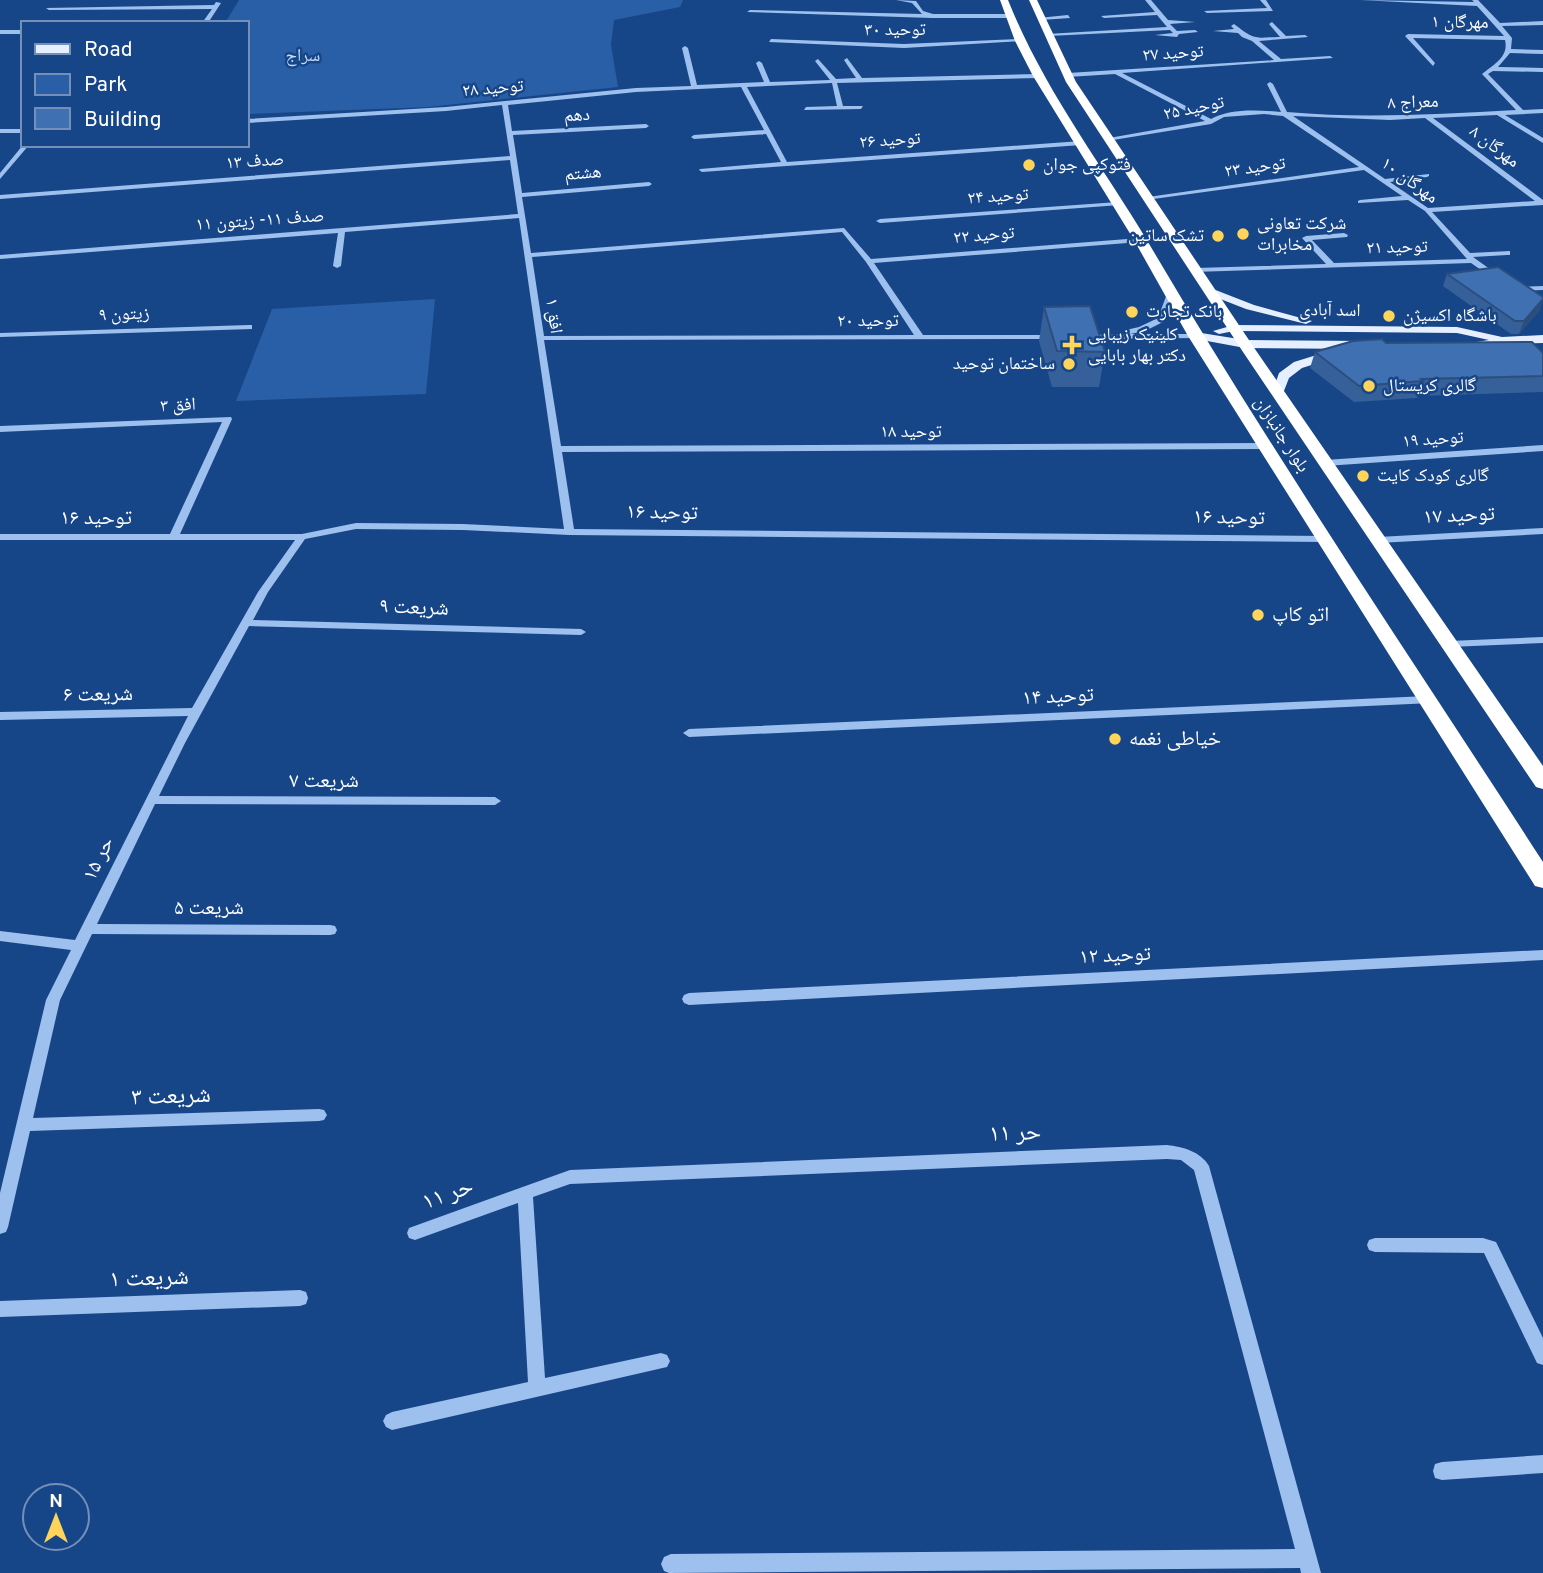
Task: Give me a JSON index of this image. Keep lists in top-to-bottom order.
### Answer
{
  "streets": {
    "highway": ["بلوار جانبازان"],
    "main road": ["اسد آبادی"],
    "street": [
      "مهرگان ۱",
      "توحید ۳۰",
      "توحید ۲۷",
      "توحید ۲۸",
      "معراج ۸",
      "توحید ۲۵",
      "دهم",
      "توحید ۲۶",
      "مهرگان ۸",
      "صدف ۱۳",
      "توحید ۲۳",
      "هشتم",
      "مهرگان ۱۰",
      "توحید ۲۴",
      "صدف ۱۱- زیتون ۱۱",
      "توحید ۲۲",
      "توحید ۲۱",
      "زیتون ۹",
      "افق ۱",
      "توحید ۲۰",
      "افق ۳",
      "توحید ۱۸",
      "توحید ۱۹",
      "توحید ۱۶",
      "توحید ۱۷",
      "شریعت ۹",
      "شریعت ۶",
      "توحید ۱۴",
      "شریعت ۷",
      "حر ۱۵",
      "شریعت ۵",
      "توحید ۱۲",
      "شریعت ۳",
      "حر ۱۱",
      "شریعت ۱"
    ]
  },
  "crossings": [
    ["توحید ۳۰", "بلوار جانبازان"],
    ["توحید ۲۷", "بلوار جانبازان"],
    ["توحید ۲۸", "افق ۱"],
    ["توحید ۲۸", "بلوار جانبازان"],
    ["معراج ۸", "توحید ۲۵"],
    ["معراج ۸", "مهرگان ۸"],
    ["معراج ۸", "مهرگان ۱۰"],
    ["توحید ۲۵", "مهرگان ۱۰"],
    ["توحید ۲۵", "بلوار جانبازان"],
    ["دهم", "افق ۱"],
    ["توحید ۲۶", "بلوار جانبازان"],
    ["صدف ۱۳", "افق ۱"],
    ["توحید ۲۳", "مهرگان ۱۰"],
    ["توحید ۲۳", "بلوار جانبازان"],
    ["هشتم", "افق ۱"],
    ["مهرگان ۱۰", "توحید ۲۱"],
    ["توحید ۲۴", "بلوار جانبازان"],
    ["صدف ۱۱- زیتون ۱۱", "افق ۱"],
    ["توحید ۲۲", "بلوار جانبازان"],
    ["توحید ۲۱", "بلوار جانبازان"],
    ["اسد آبادی", "بلوار جانبازان"],
    ["افق ۱", "توحید ۲۰"],
    ["افق ۱", "توحید ۱۸"],
    ["افق ۱", "توحید ۱۶"],
    ["افق ۳", "توحید ۱۶"],
    ["توحید ۱۸", "بلوار جانبازان"],
    ["بلوار جانبازان", "توحید ۱۹"],
    ["بلوار جانبازان", "توحید ۱۶"],
    ["بلوار جانبازان", "توحید ۱۷"],
    ["بلوار جانبازان", "توحید ۱۴"],
    ["توحید ۱۶", "حر ۱۵"],
    ["شریعت ۹", "حر ۱۵"],
    ["شریعت ۶", "حر ۱۵"],
    ["شریعت ۷", "حر ۱۵"],
    ["حر ۱۵", "شریعت ۵"],
    ["حر ۱۵", "شریعت ۳"]
  ],
  "parks": ["سراج"],
  "places": {
    "other": [
      "فتوکپی جوان",
      "شرکت تعاونی مخابرات",
      "تشک ساتین",
      "بانک تجارت",
      "باشگاه اکسیژن",
      "ساختمان توحید",
      "گالری کریستال",
      "گالری کودک کایت",
      "اتو کاپ",
      "خیاطی نغمه"
    ],
    "health": ["کلینیک زیبایی دکتر بهار بابایی"]
  },
  "legend": ["Road", "Park", "Building"],
  "north": "top"
}
